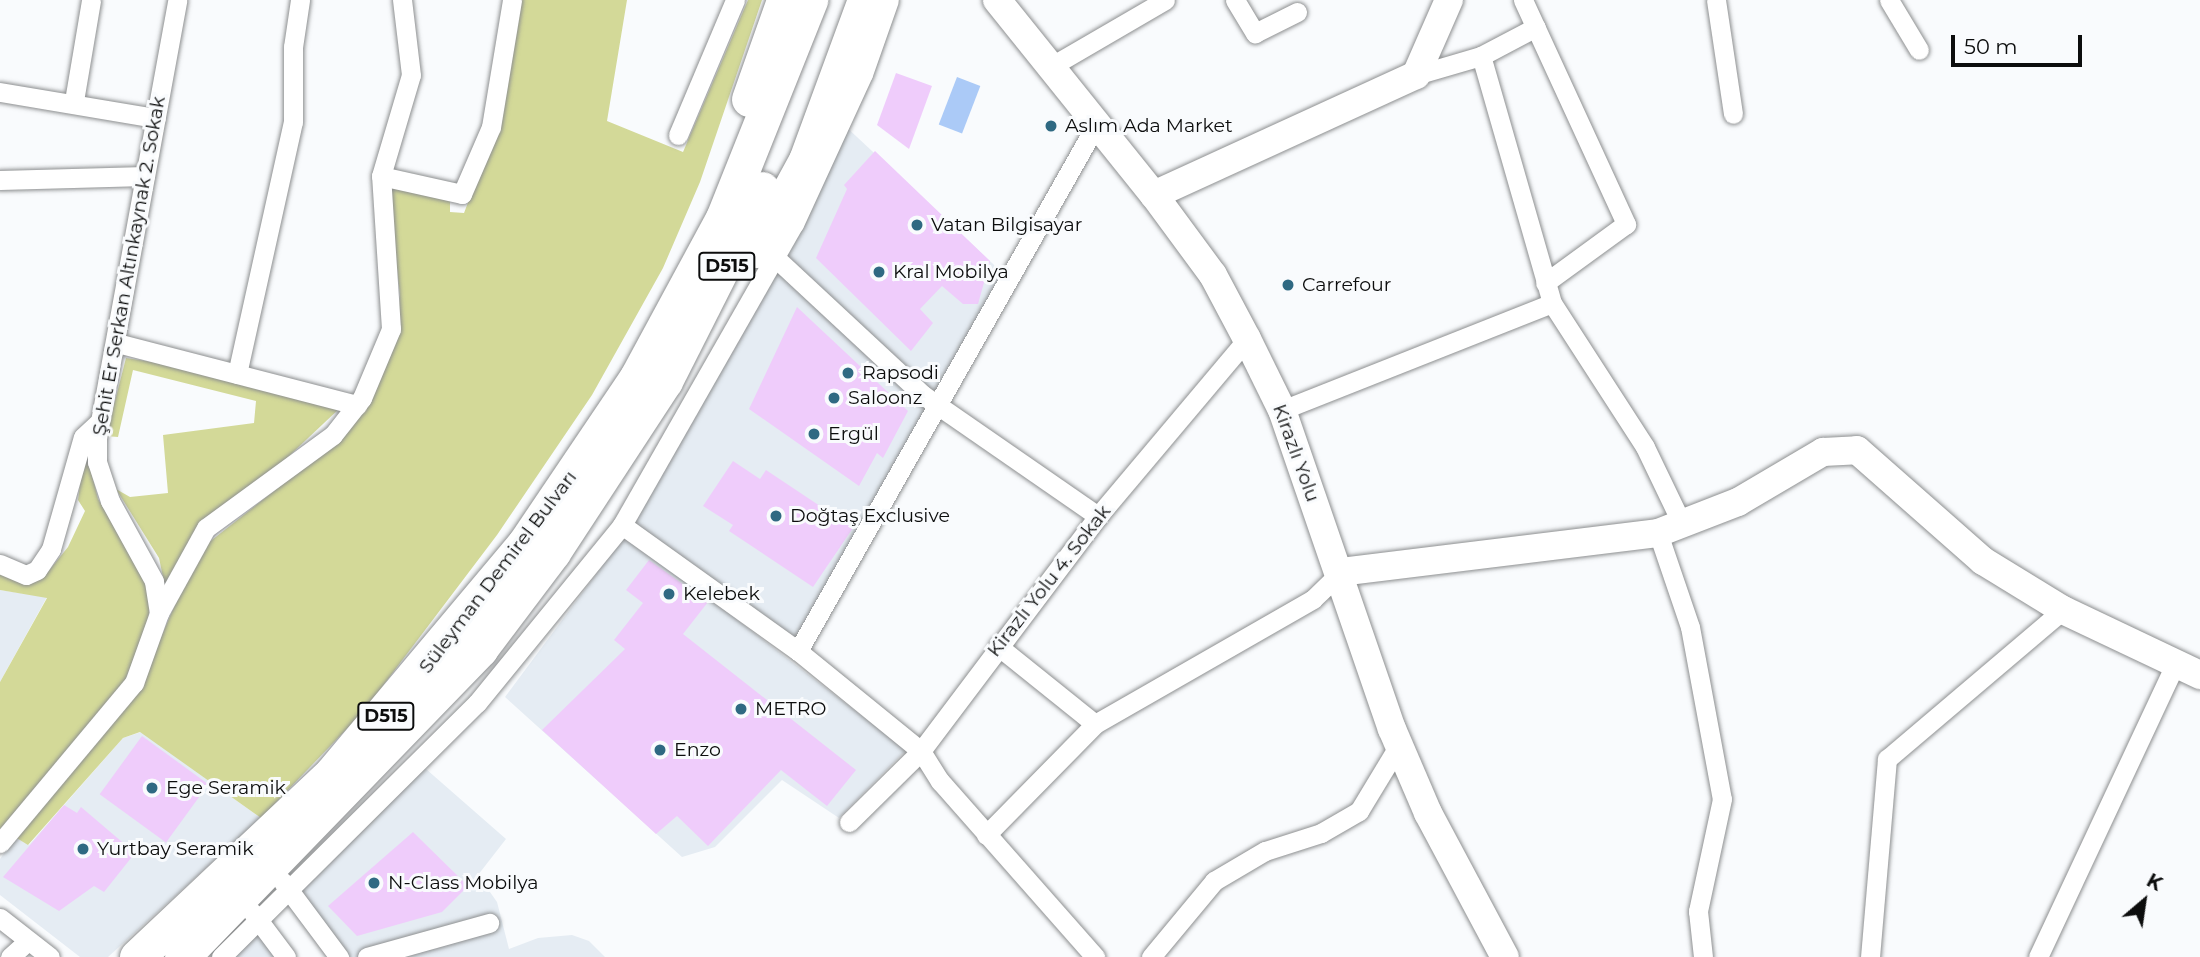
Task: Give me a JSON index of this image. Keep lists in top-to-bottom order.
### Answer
{
  "streets": {
    "highway": ["D515", "Süleyman Demirel Bulvarı"],
    "street": ["Şehit Er Serkan Altınkaynak 2. Sokak", "Kirazlı Yolu", "Kirazlı Yolu 4. Sokak"]
  },
  "crossings": [
    ["Kirazlı Yolu", "Kirazlı Yolu 4. Sokak"]
  ],
  "places": [
    "Aslım Ada Market",
    "Vatan Bilgisayar",
    "Kral Mobilya",
    "Carrefour",
    "Rapsodi",
    "Saloonz",
    "Ergül",
    "Doğtaş Exclusive",
    "Kelebek",
    "METRO",
    "Enzo",
    "Ege Seramik",
    "Yurtbay Seramik",
    "N-Class Mobilya"
  ],
  "scale_bar": "50 m",
  "north": "top right"
}
